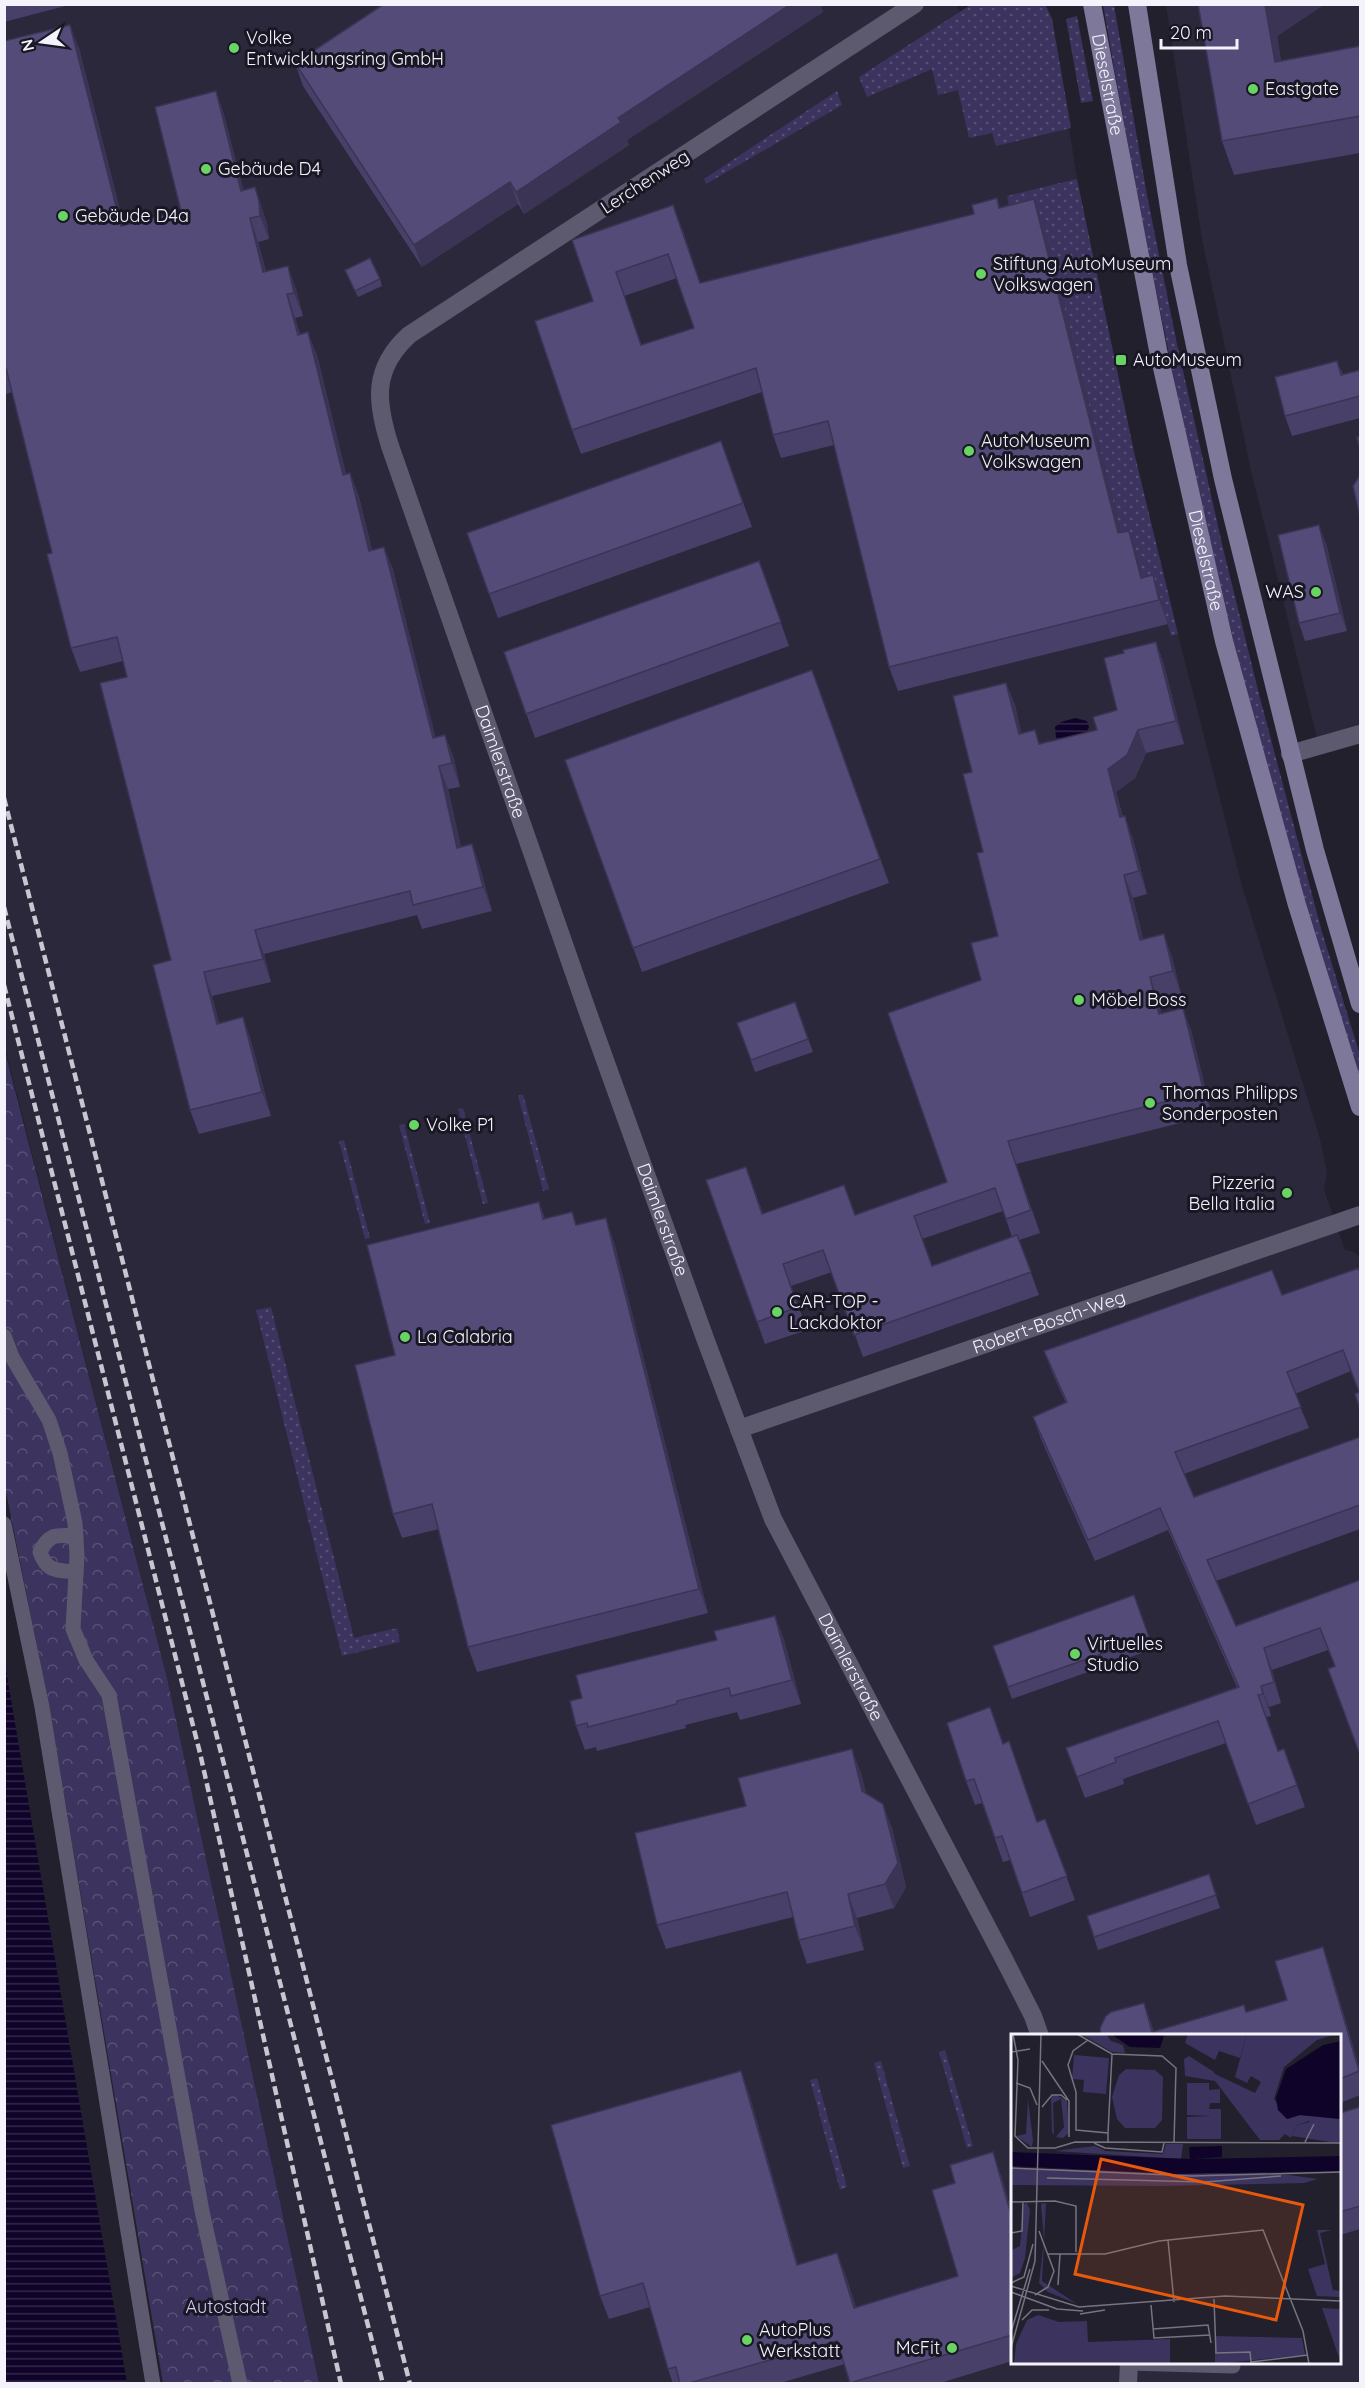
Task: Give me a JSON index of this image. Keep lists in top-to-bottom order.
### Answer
{
  "streets": {
    "main road": ["Dieselstraße"],
    "street": ["Lerchenweg", "Daimlerstraße", "Robert-Bosch-Weg"]
  },
  "crossings": [
    ["Lerchenweg", "Daimlerstraße"],
    ["Daimlerstraße", "Robert-Bosch-Weg"]
  ],
  "parks": ["Autostadt"],
  "places": {
    "other": [
      "Volke Entwicklungsring GmbH",
      "Eastgate",
      "Gebäude D4",
      "Gebäude D4a",
      "Stiftung AutoMuseum Volkswagen",
      "AutoMuseum Volkswagen",
      "WAS",
      "Möbel Boss",
      "Thomas Philipps Sonderposten",
      "Volke P1",
      "Pizzeria Bella Italia",
      "CAR-TOP - Lackdoktor",
      "La Calabria",
      "Virtuelles Studio",
      "AutoPlus Werkstatt",
      "McFit"
    ],
    "transit": ["AutoMuseum"]
  },
  "scale_bar": "20 m",
  "north": "left"
}
